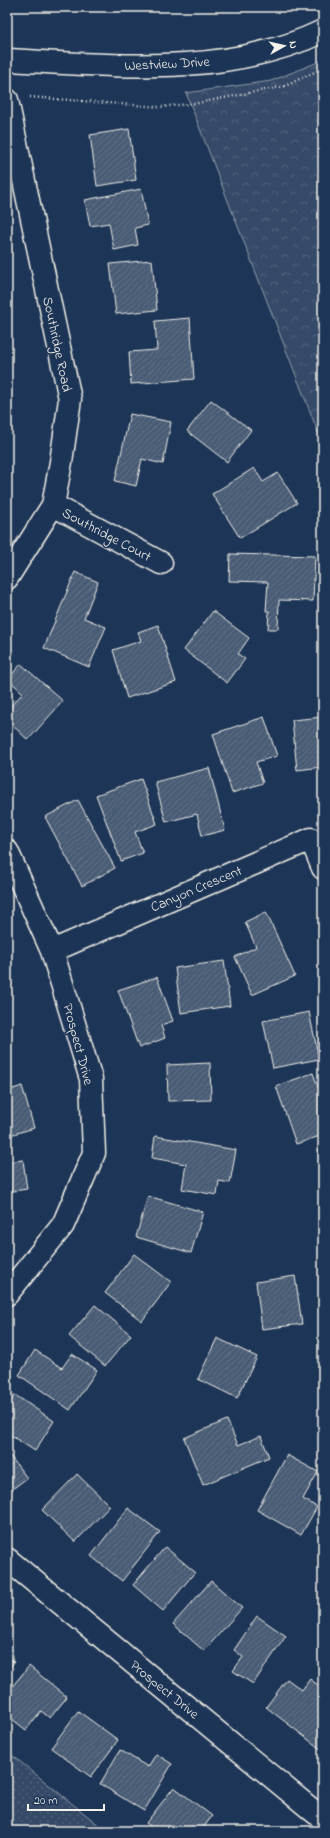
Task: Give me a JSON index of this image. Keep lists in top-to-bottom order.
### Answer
{
  "streets": {
    "street": [
      "Westview Drive",
      "Southridge Road",
      "Southridge Court",
      "Canyon Crescent",
      "Prospect Drive"
    ]
  },
  "crossings": [
    ["Southridge Road", "Southridge Court"],
    ["Canyon Crescent", "Prospect Drive"]
  ],
  "scale_bar": "20 m",
  "north": "right"
}
